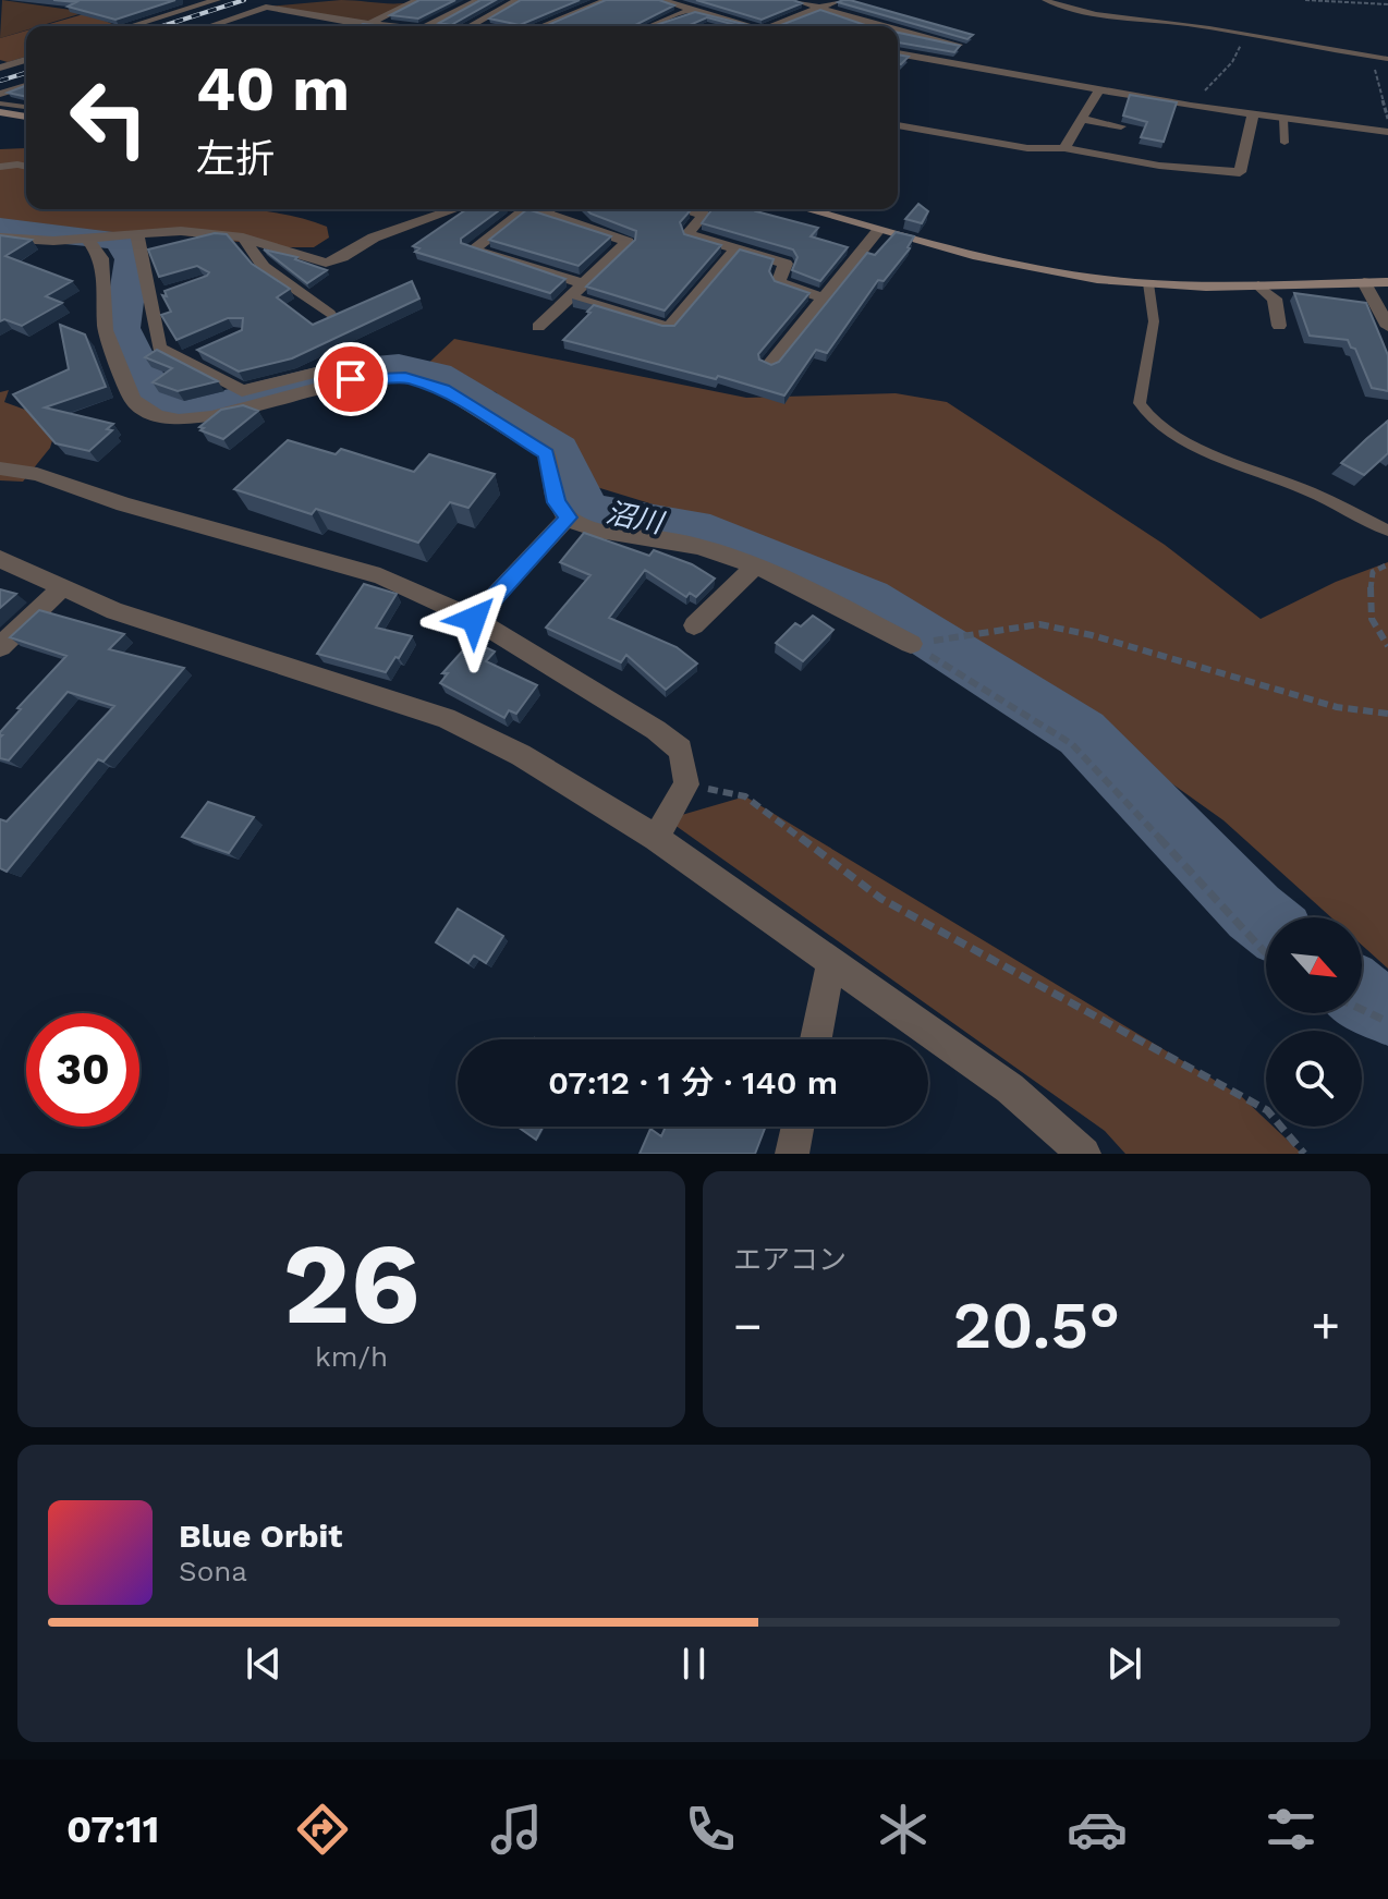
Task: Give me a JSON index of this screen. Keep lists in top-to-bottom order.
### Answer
{
  "water": ["沼川"],
  "north": "bottom right",
  "page": {
    "turn": ["40 m", "左折"],
    "limit": "30",
    "trip": "07:12 · 1 分 · 140 m",
    "tile": [
      ["26", "km/h"],
      "エアコン"
    ],
    "heat": ["−", "20.5°", "+"],
    "song": ["Blue Orbit", "Sona"],
    "tabs": "07:11"
  }
}
